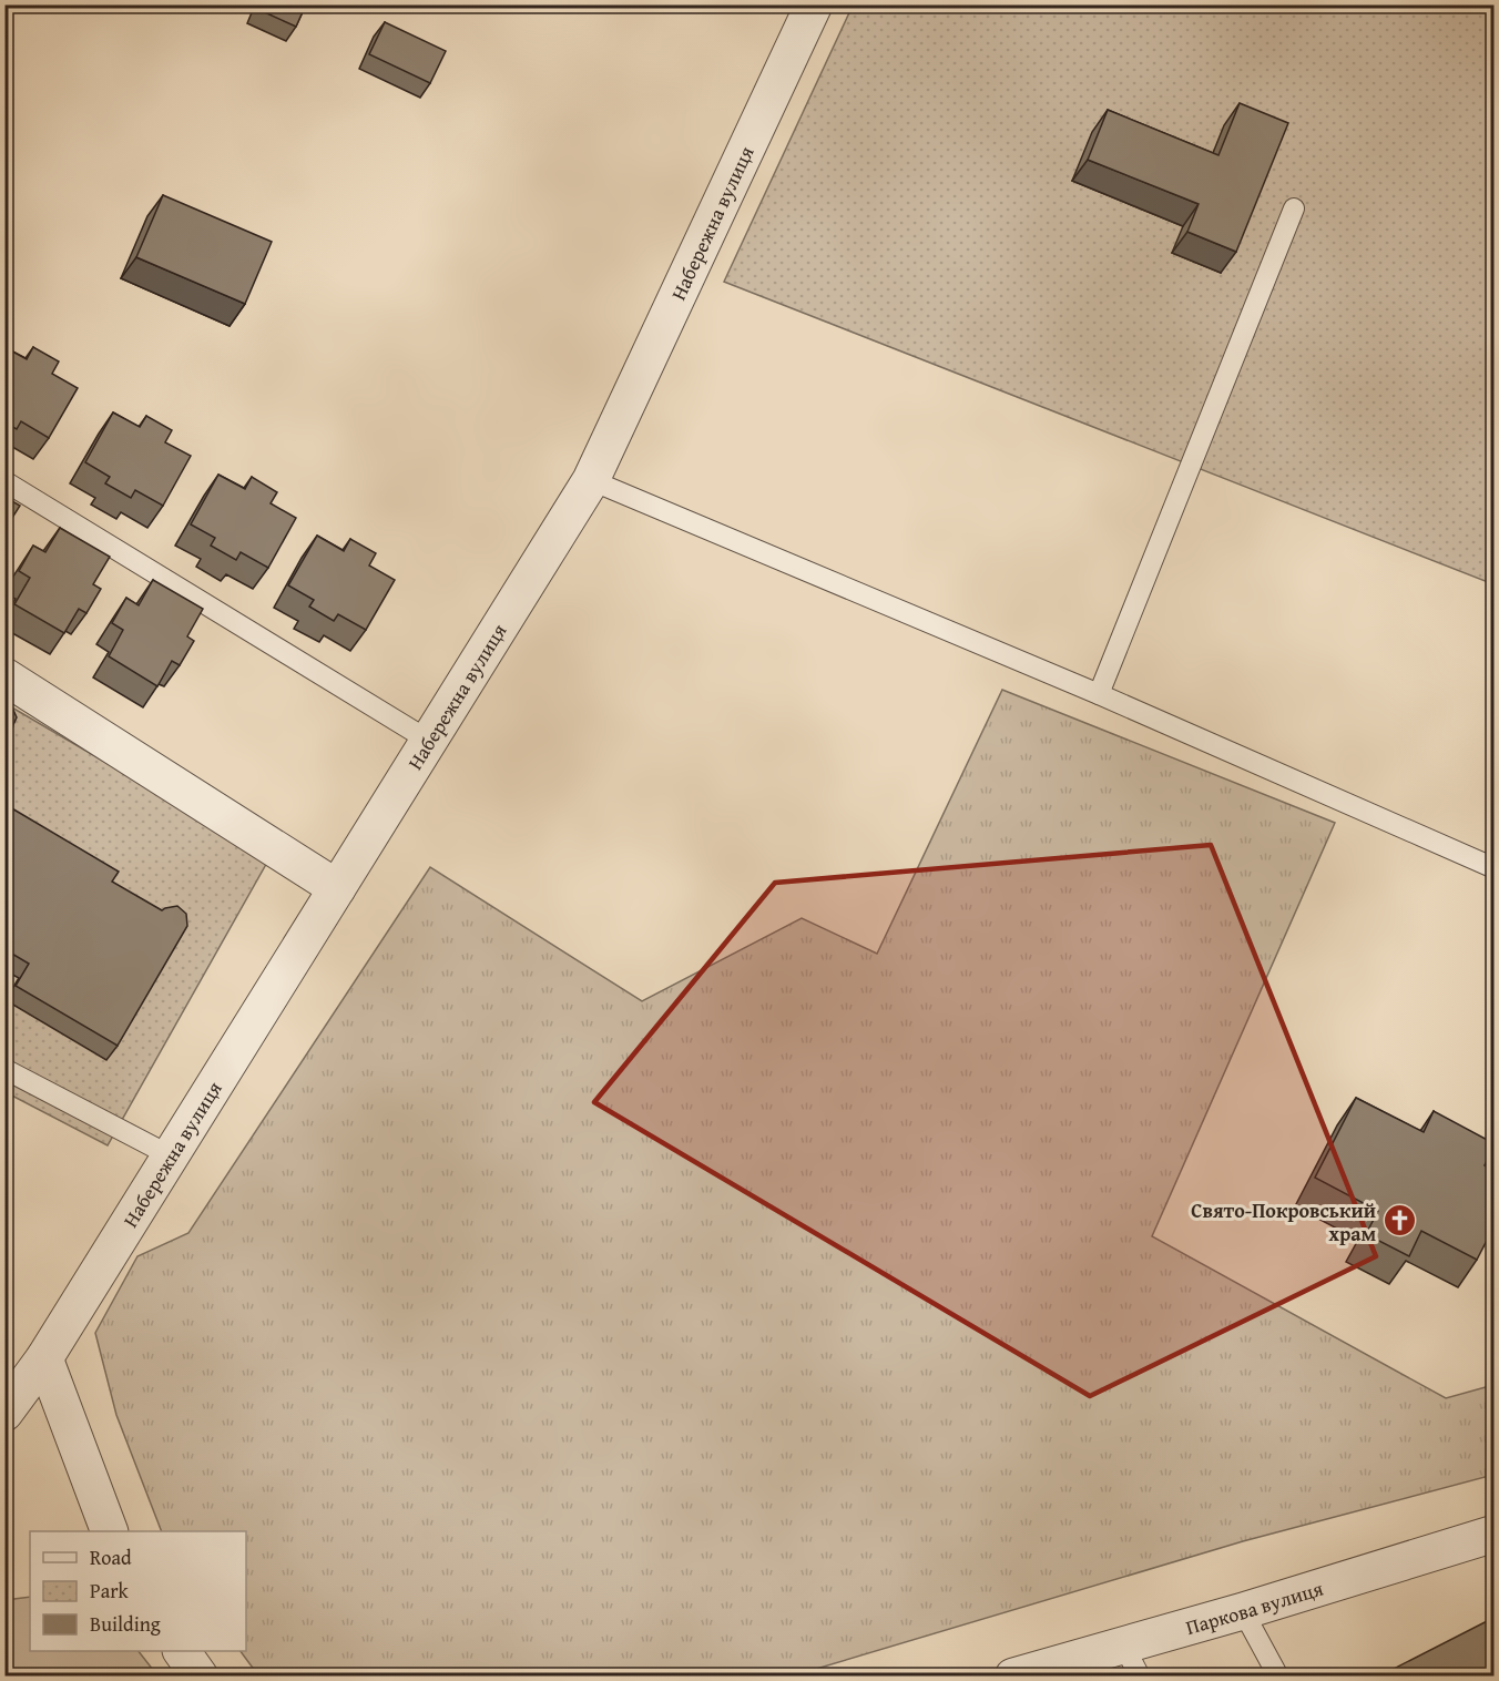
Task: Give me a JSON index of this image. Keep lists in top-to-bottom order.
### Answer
{
  "streets": {
    "street": ["Набережна вулиця", "Паркова вулиця"]
  },
  "places": {
    "church": ["Свято-Покровський храм"]
  },
  "legend": ["Road", "Park", "Building"]
}
